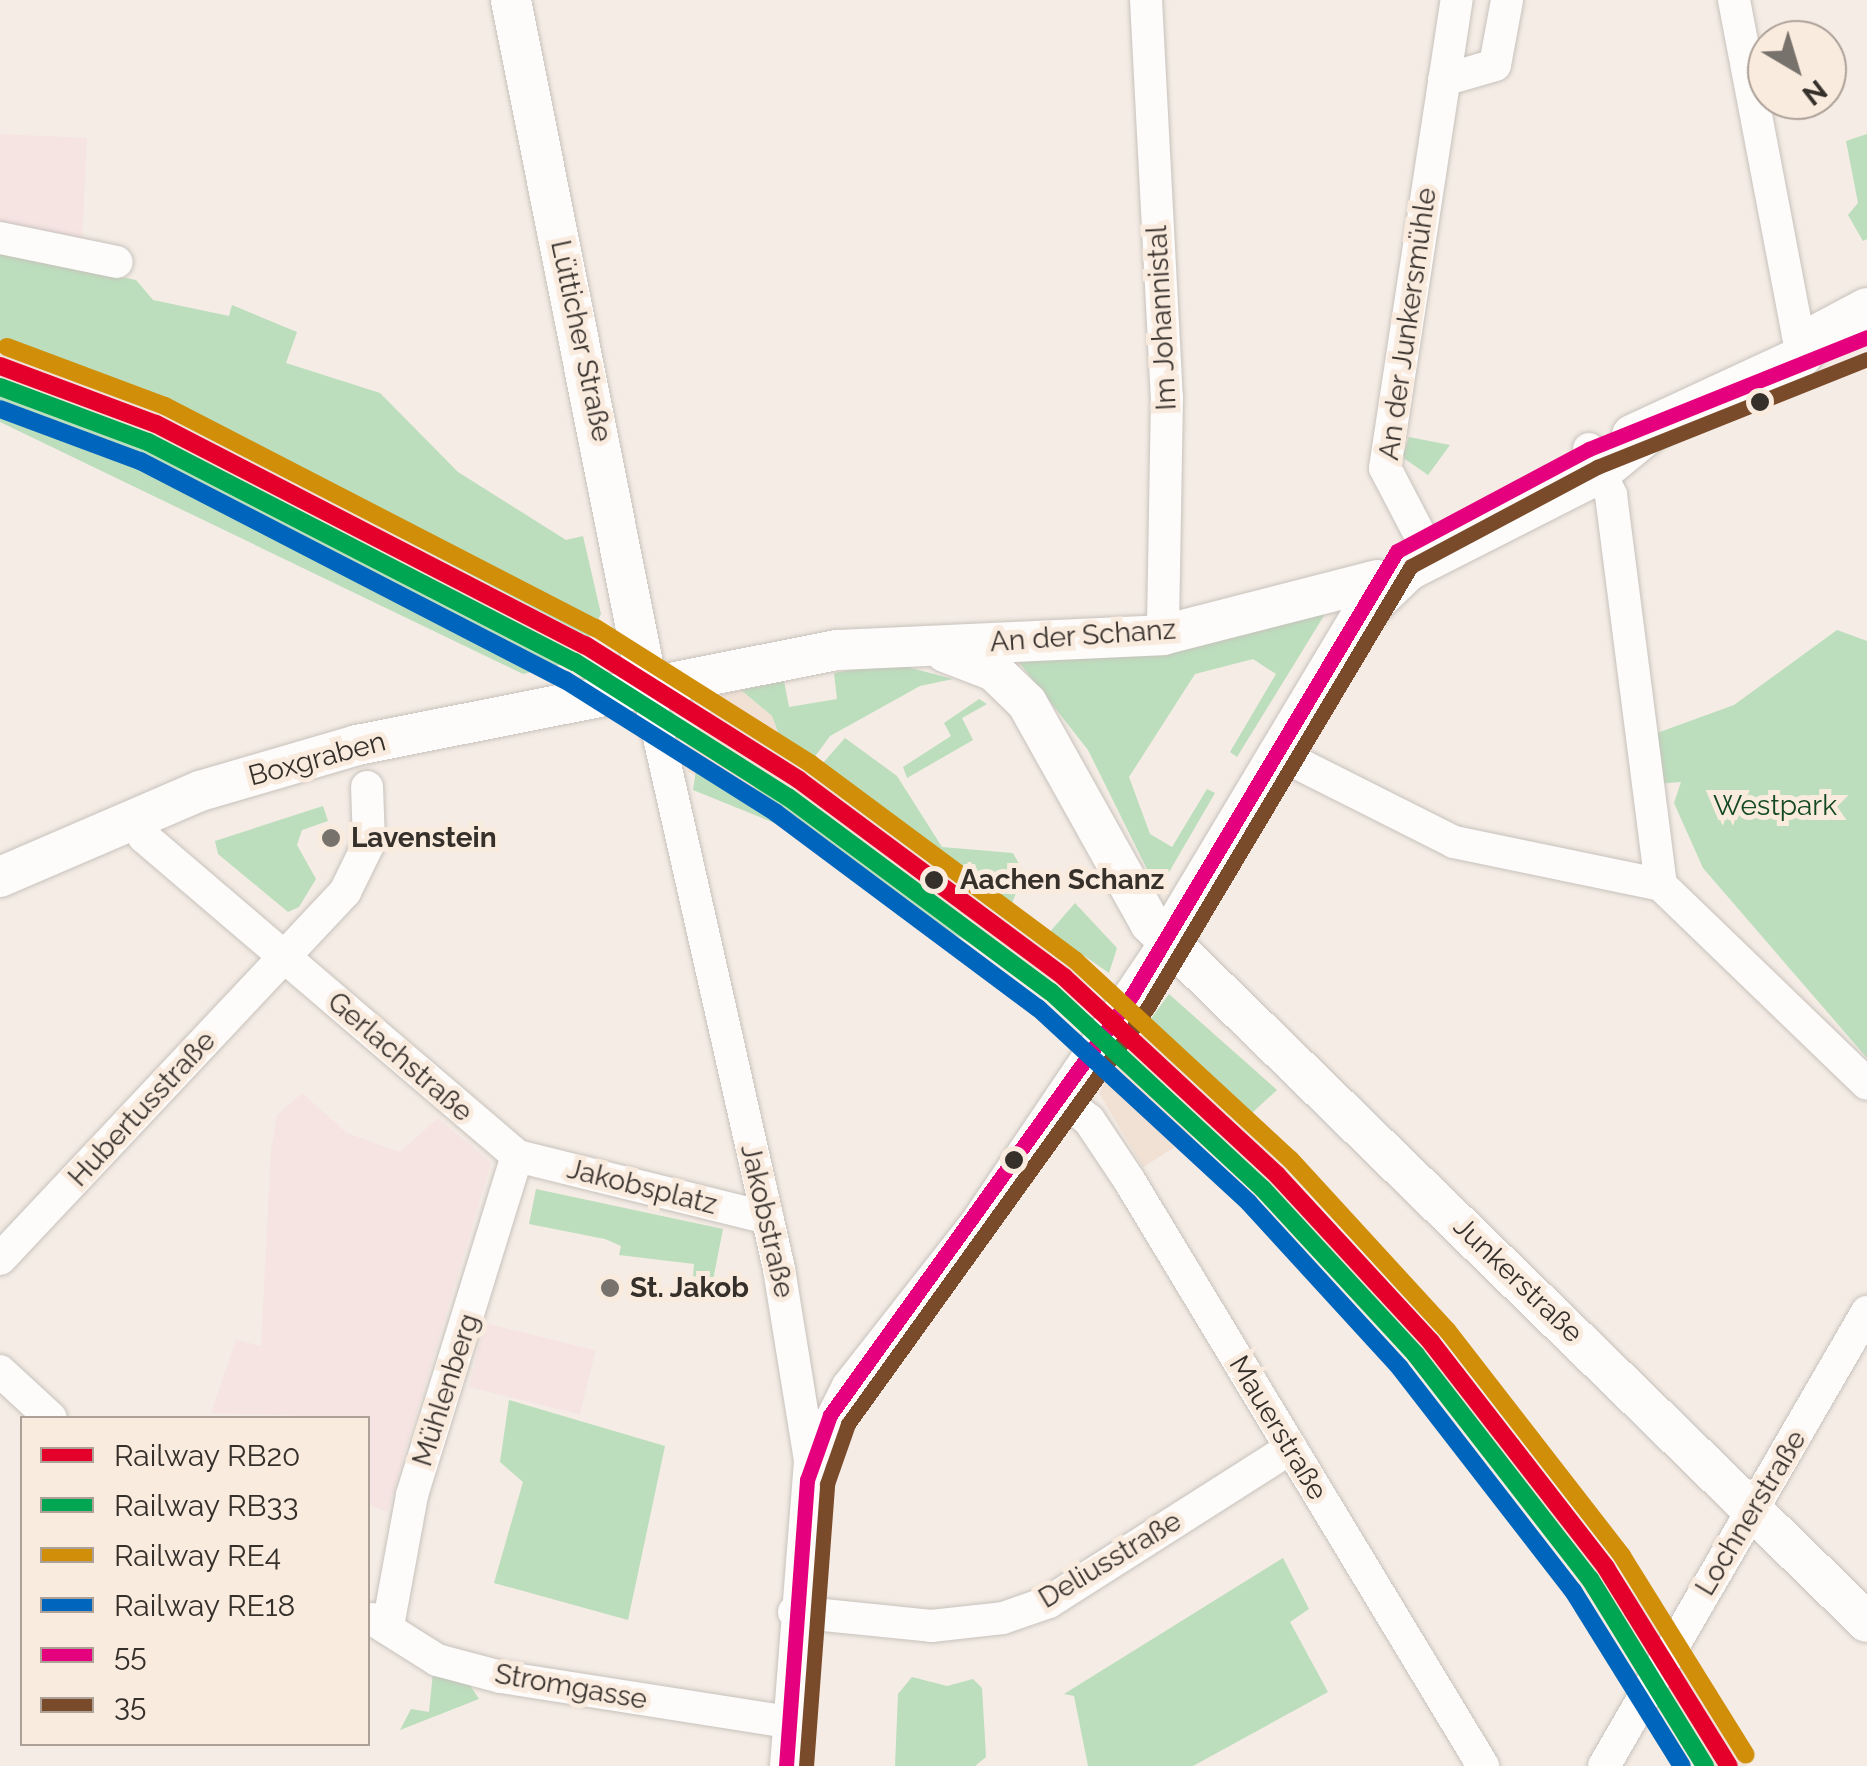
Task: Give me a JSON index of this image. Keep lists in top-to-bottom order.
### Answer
{
  "streets": {
    "main road": [
      "Lütticher Straße",
      "An der Schanz",
      "Boxgraben",
      "Junkerstraße"
    ],
    "street": [
      "Im Johannistal",
      "An der Junkersmühle",
      "Gerlachstraße",
      "Hubertusstraße",
      "Jakobsplatz",
      "Jakobstraße",
      "Mühlenberg",
      "Mauerstraße",
      "Lochnerstraße",
      "Deliusstraße",
      "Stromgasse"
    ]
  },
  "crossings": [
    ["Im Johannistal", "An der Schanz"],
    ["An der Junkersmühle", "An der Schanz"],
    ["Lütticher Straße", "An der Schanz"],
    ["Lütticher Straße", "Boxgraben"],
    ["Lütticher Straße", "Jakobstraße"],
    ["An der Schanz", "Boxgraben"],
    ["An der Schanz", "Jakobstraße"],
    ["An der Schanz", "Junkerstraße"],
    ["Boxgraben", "Gerlachstraße"],
    ["Boxgraben", "Jakobstraße"],
    ["Gerlachstraße", "Hubertusstraße"],
    ["Gerlachstraße", "Jakobsplatz"],
    ["Gerlachstraße", "Mühlenberg"],
    ["Jakobsplatz", "Jakobstraße"],
    ["Jakobsplatz", "Mühlenberg"],
    ["Jakobstraße", "Deliusstraße"],
    ["Jakobstraße", "Stromgasse"],
    ["Junkerstraße", "Lochnerstraße"],
    ["Mühlenberg", "Stromgasse"],
    ["Mauerstraße", "Deliusstraße"]
  ],
  "parks": ["Westpark"],
  "places": ["Lavenstein", "Aachen Schanz", "St. Jakob"],
  "lines": [
    "transit line 55",
    "rail line RE4",
    "transit line 35",
    "rail line RB20",
    "rail line RB33",
    "rail line RE18"
  ],
  "legend": [
    "Railway RB20",
    "Railway RB33",
    "Railway RE4",
    "Railway RE18",
    "55",
    "35"
  ],
  "north": "bottom right"
}
